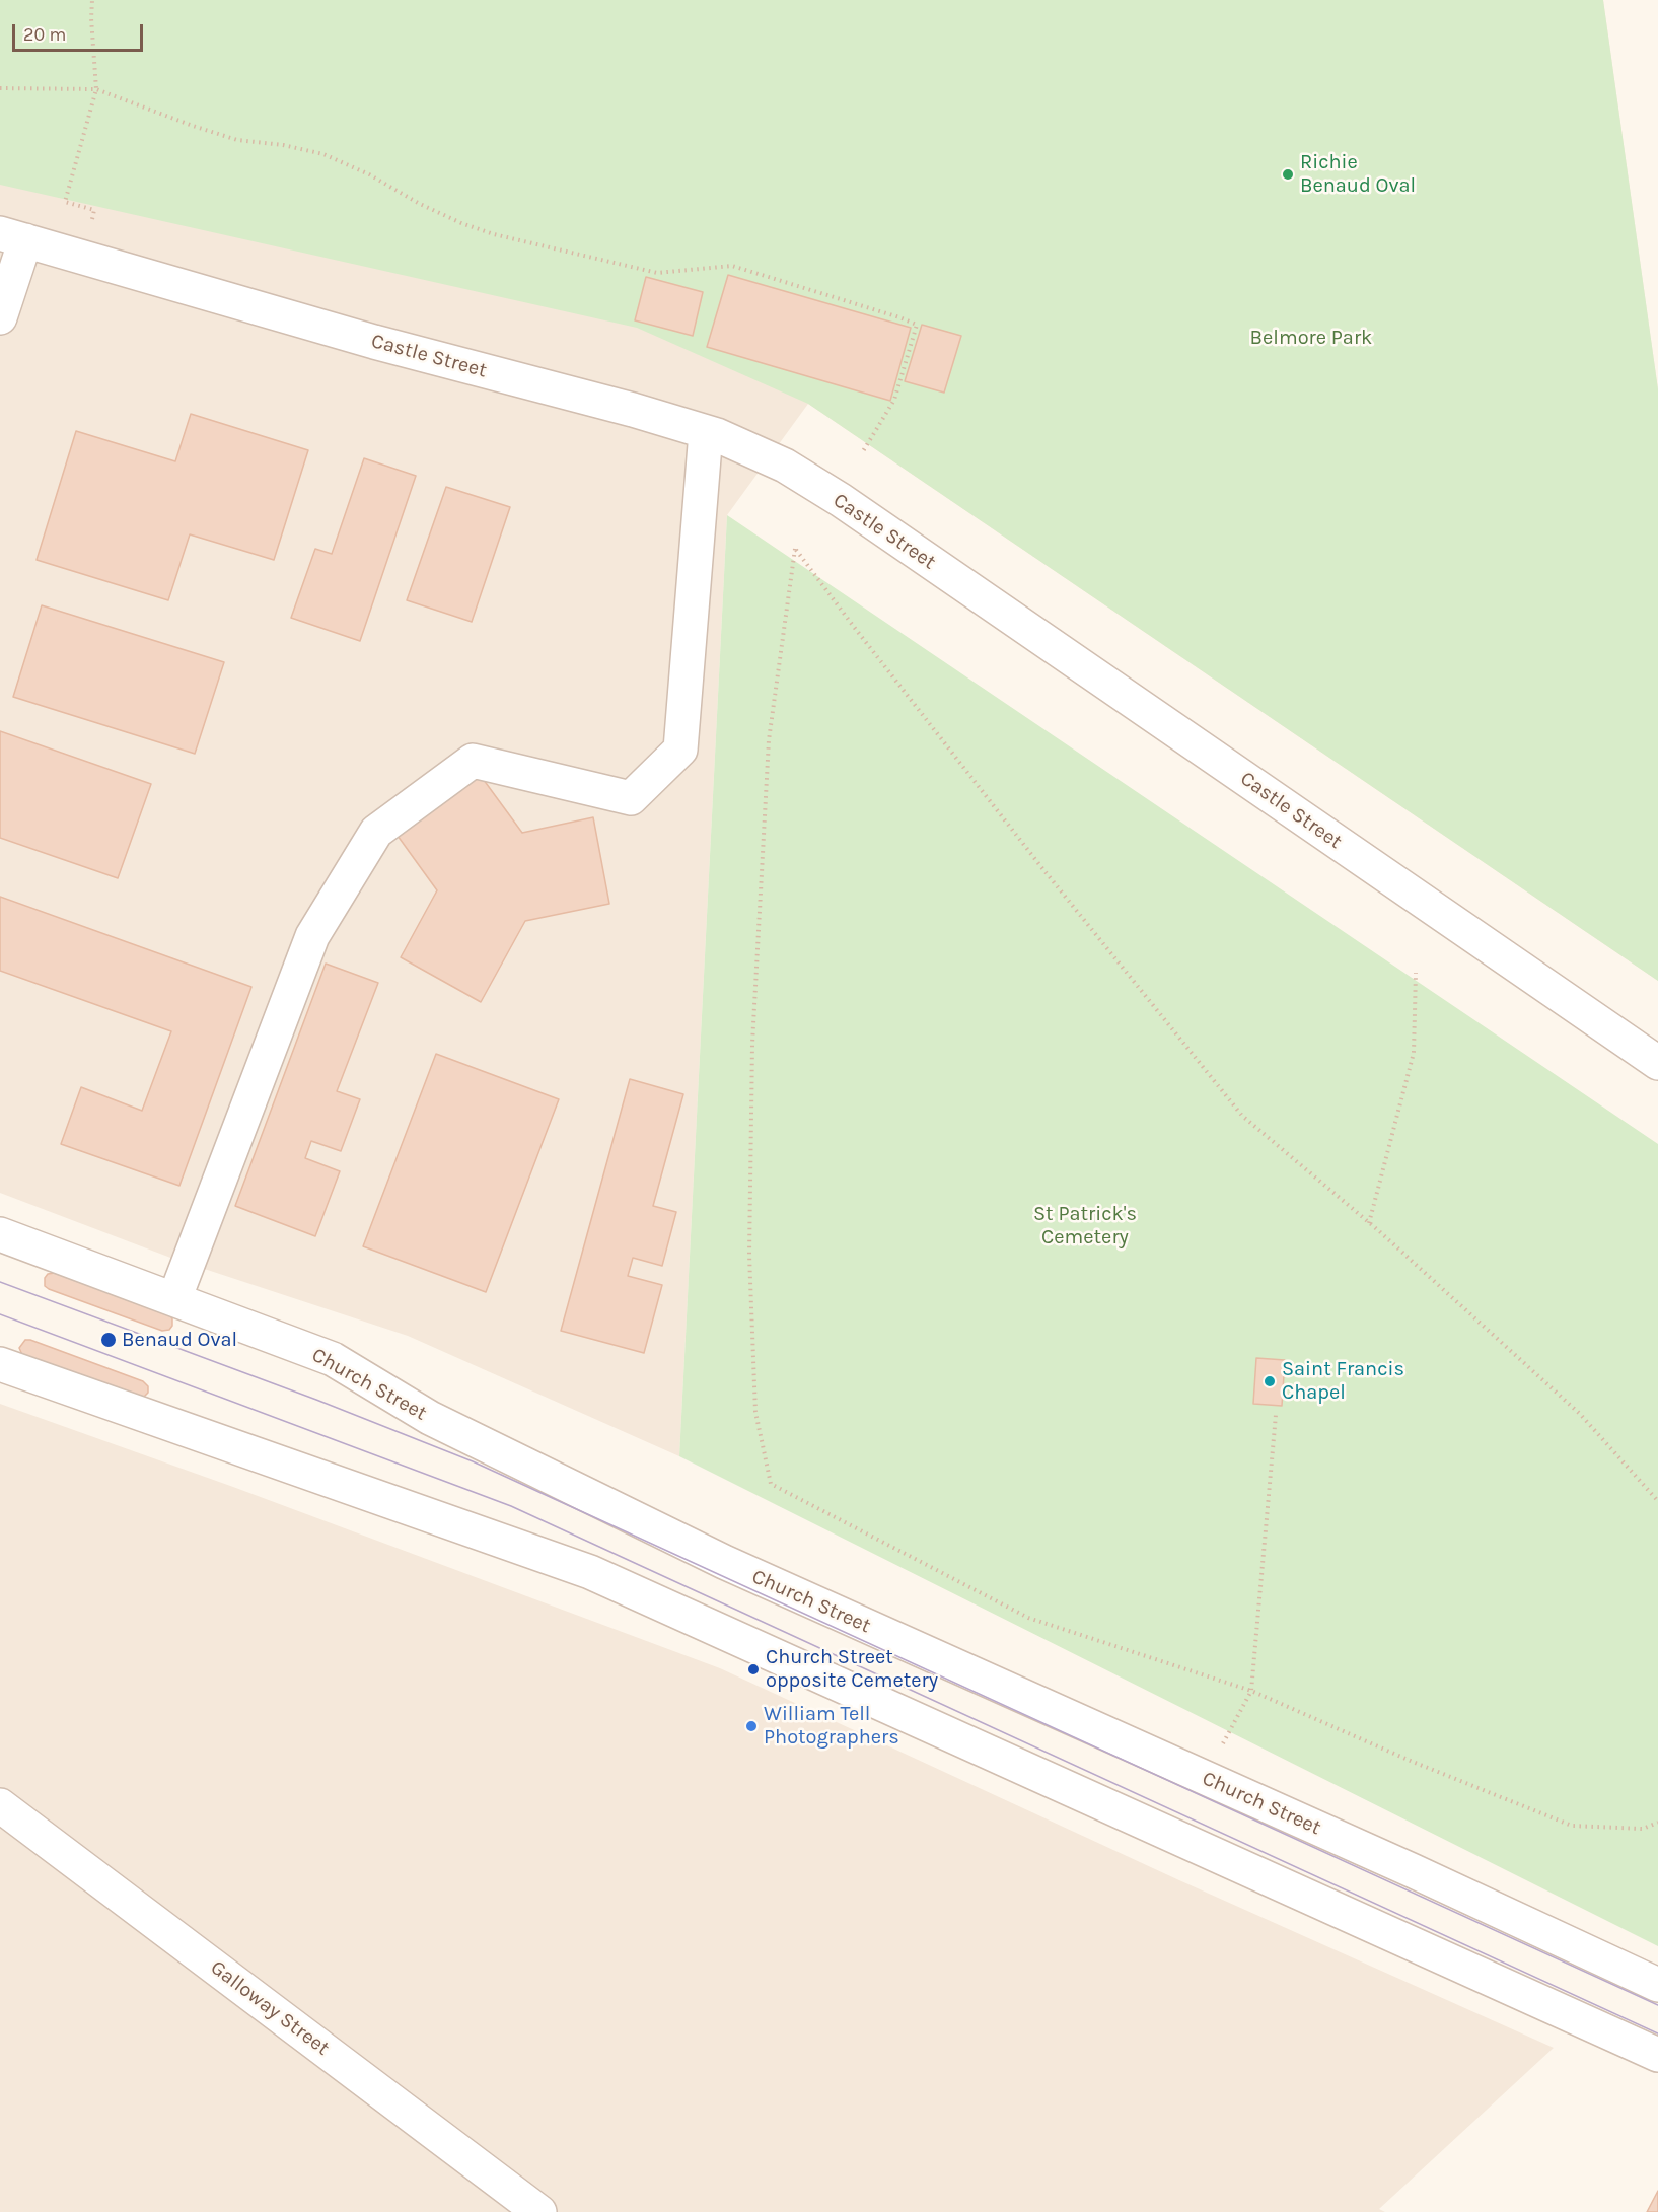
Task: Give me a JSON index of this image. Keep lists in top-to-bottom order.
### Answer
{
  "streets": {
    "street": ["Castle Street", "Church Street", "Galloway Street"]
  },
  "parks": ["Belmore Park", "St Patrick's Cemetery"],
  "places": [
    "Richie Benaud Oval",
    "Benaud Oval",
    "Saint Francis Chapel",
    "Church Street opposite Cemetery",
    "William Tell Photographers"
  ],
  "scale_bar": "20 m"
}
